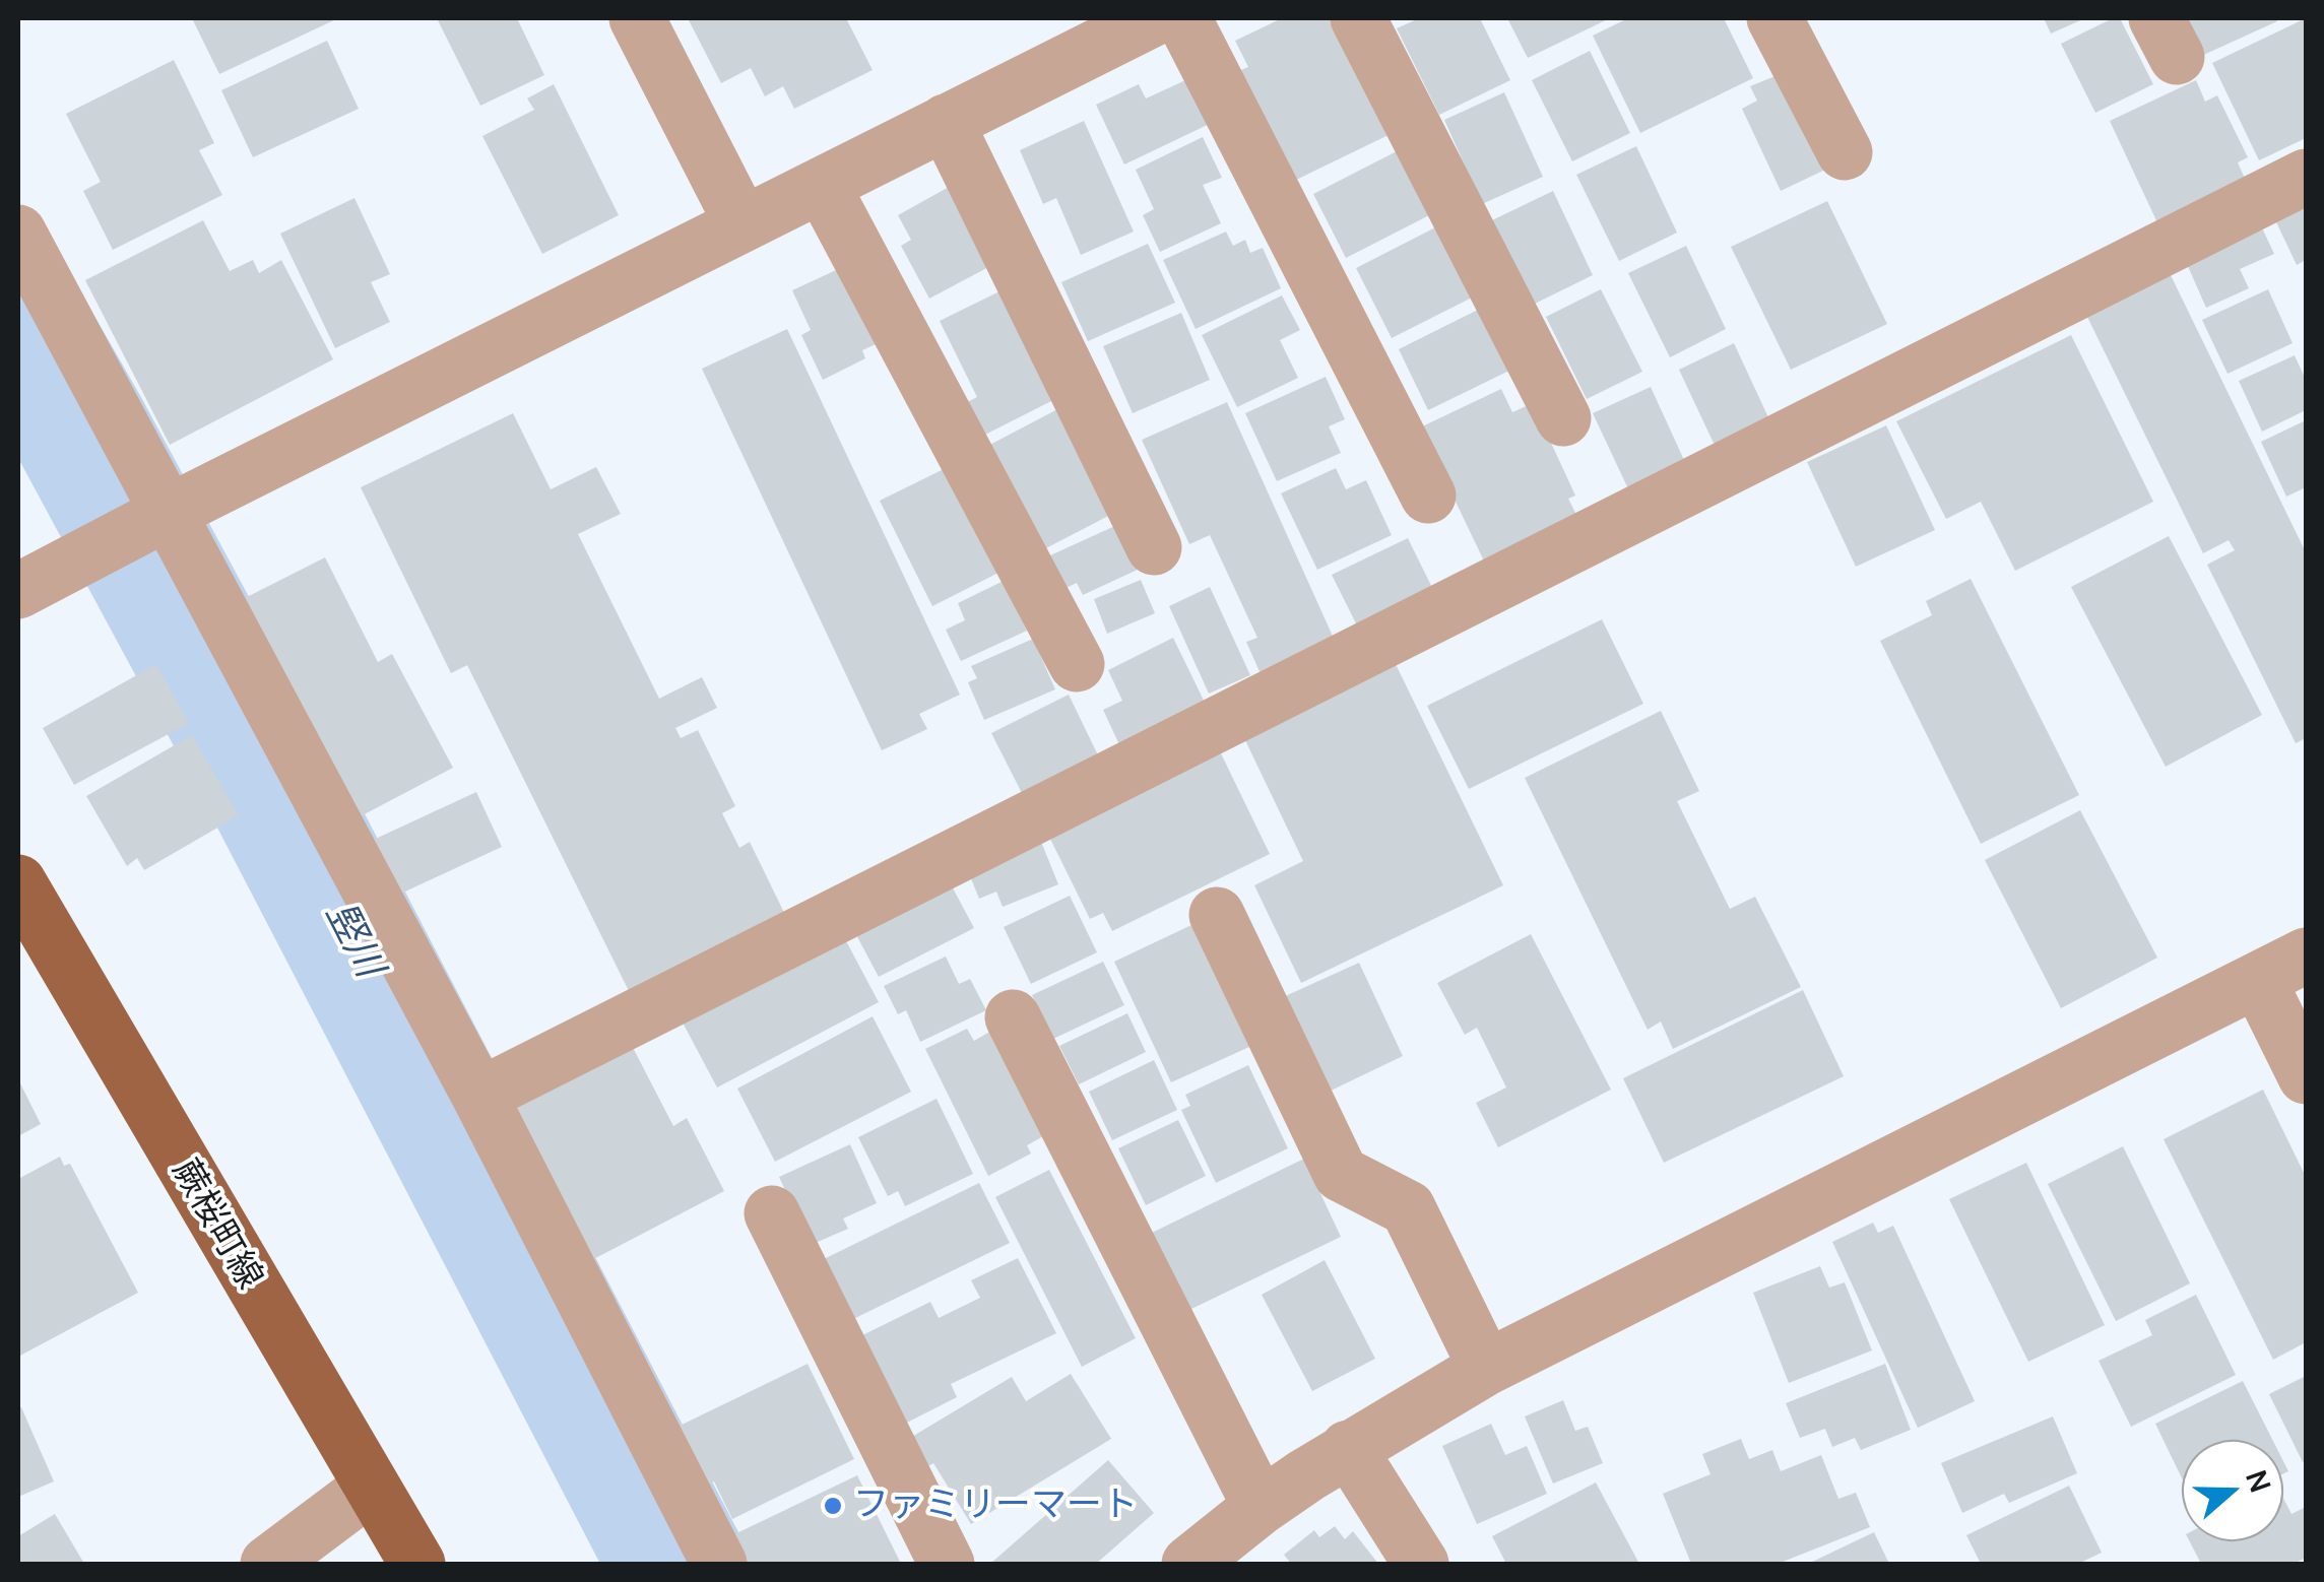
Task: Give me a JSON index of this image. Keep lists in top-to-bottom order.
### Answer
{
  "streets": {
    "main road": ["蕨桜町線"]
  },
  "water": ["竪川"],
  "places": ["ファミリーマート"],
  "north": "right"
}
